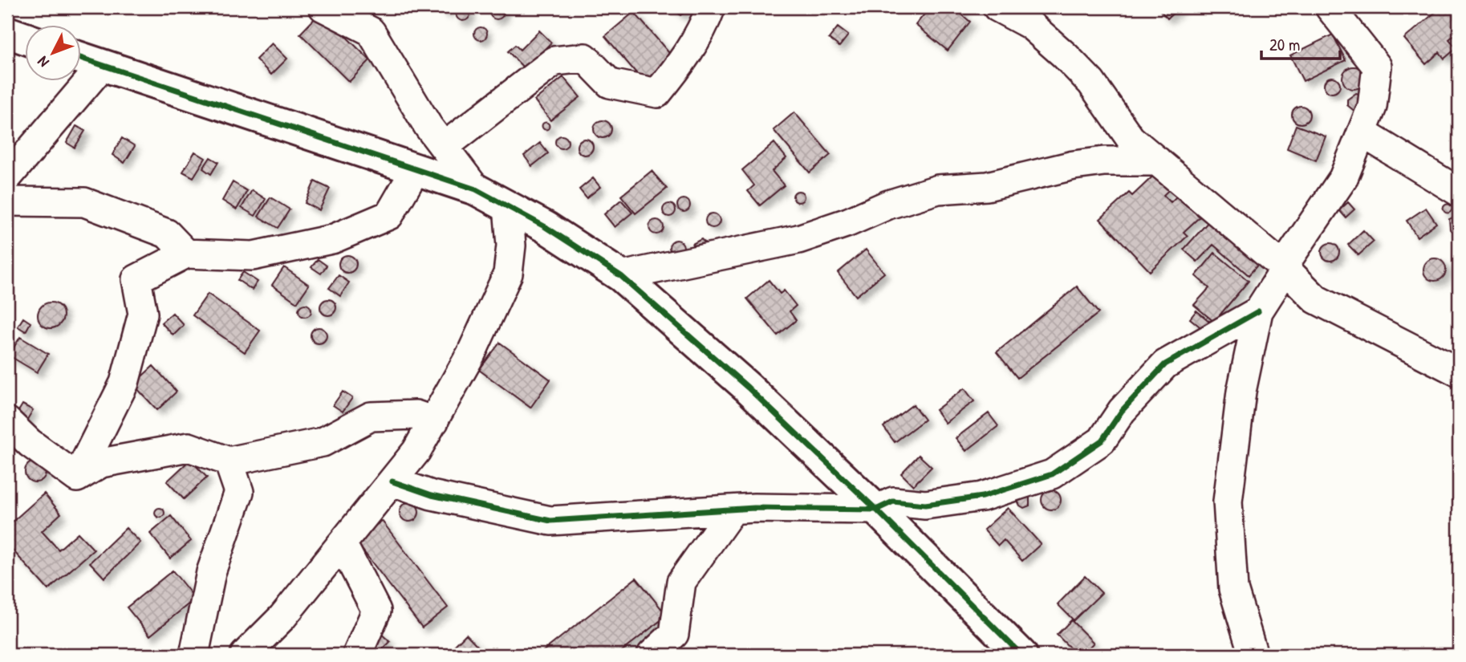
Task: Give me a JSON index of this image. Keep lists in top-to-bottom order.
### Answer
{
  "scale_bar": "20 m",
  "north": "bottom left"
}
